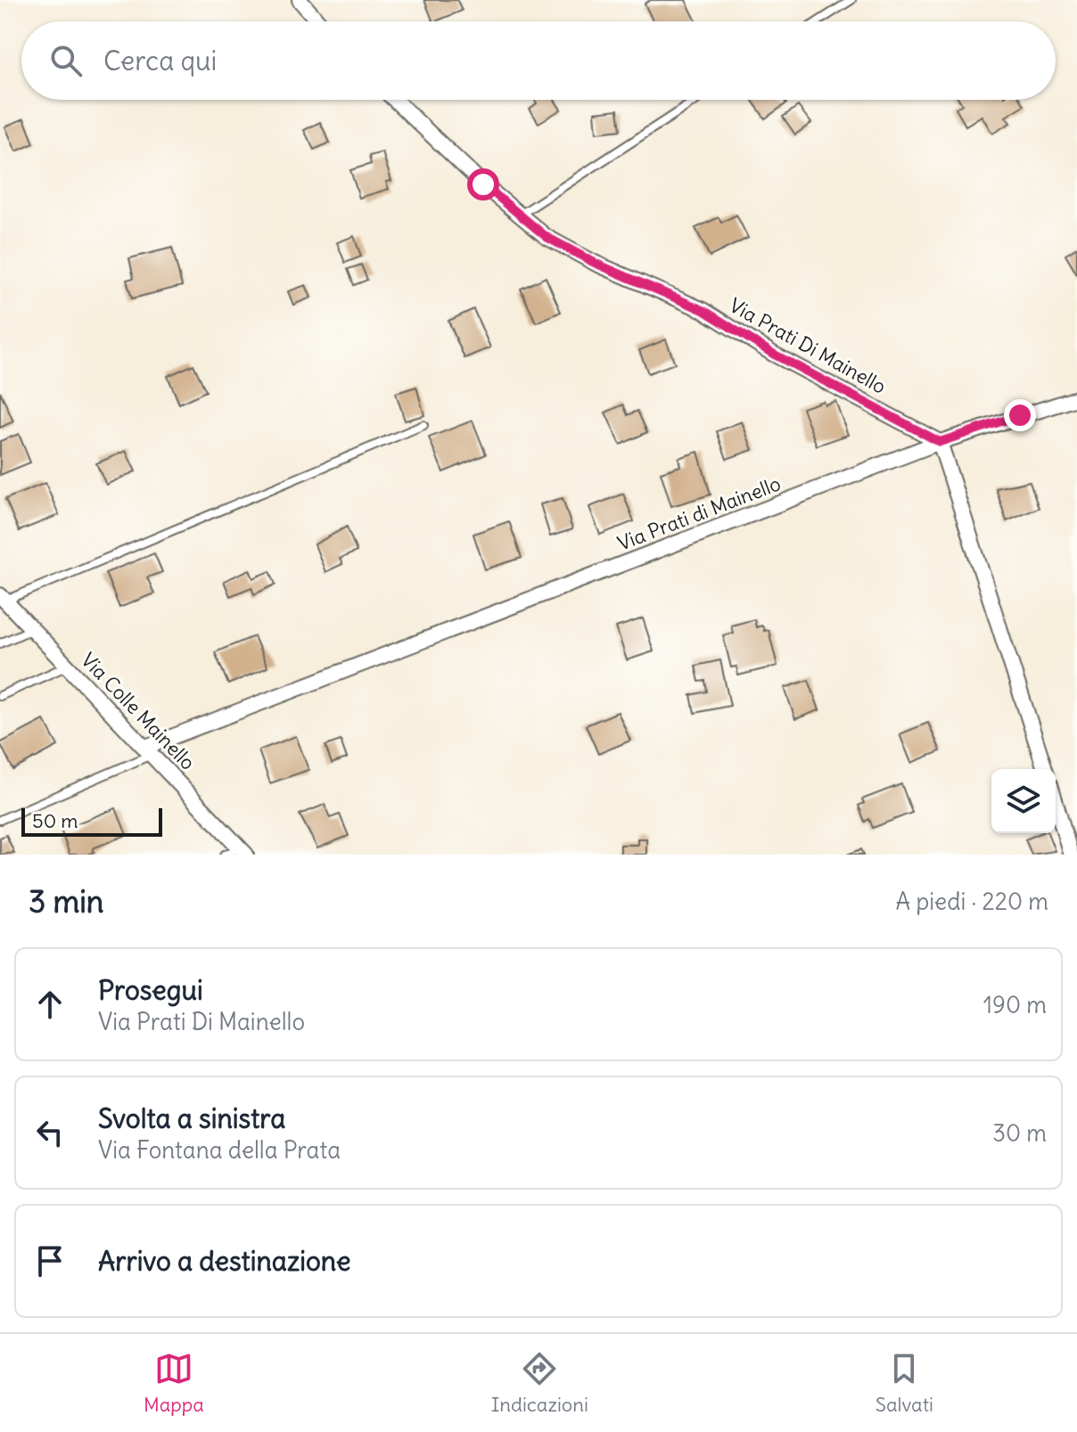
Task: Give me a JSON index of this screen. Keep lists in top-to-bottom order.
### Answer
{
  "streets": {
    "street": ["Via Prati Di Mainello", "Via Prati di Mainello", "Via Colle Mainello"]
  },
  "crossings": [
    ["Via Prati Di Mainello", "Via Prati di Mainello"],
    ["Via Prati di Mainello", "Via Colle Mainello"]
  ],
  "scale_bar": "50 m",
  "page": {
    "search": "Cerca qui",
    "scale": "50 m",
    "heading": ["3 min", "A piedi · 220 m"],
    "list": [
      ["Prosegui", "Via Prati Di Mainello", "190 m"],
      ["Svolta a sinistra", "Via Fontana della Prata", "30 m"],
      "Arrivo a destinazione"
    ],
    "nav": ["Mappa", "Indicazioni", "Salvati"]
  }
}
